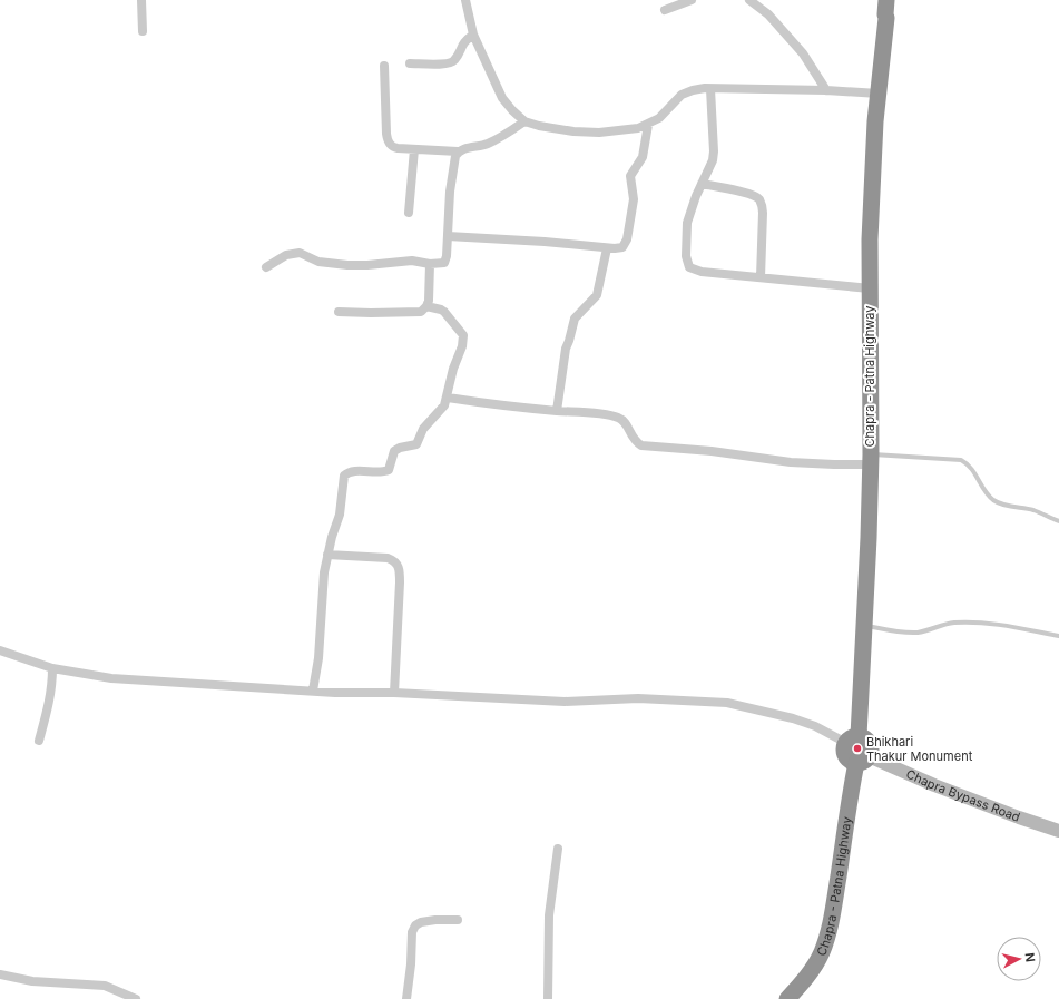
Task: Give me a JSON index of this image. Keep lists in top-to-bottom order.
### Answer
{
  "streets": {
    "highway": ["Chapra - Patna Highway"],
    "street": ["Chapra Bypass Road"]
  },
  "crossings": [
    ["Chapra - Patna Highway", "Chapra Bypass Road"]
  ],
  "places": ["Bhikhari Thakur Monument"],
  "north": "right"
}
